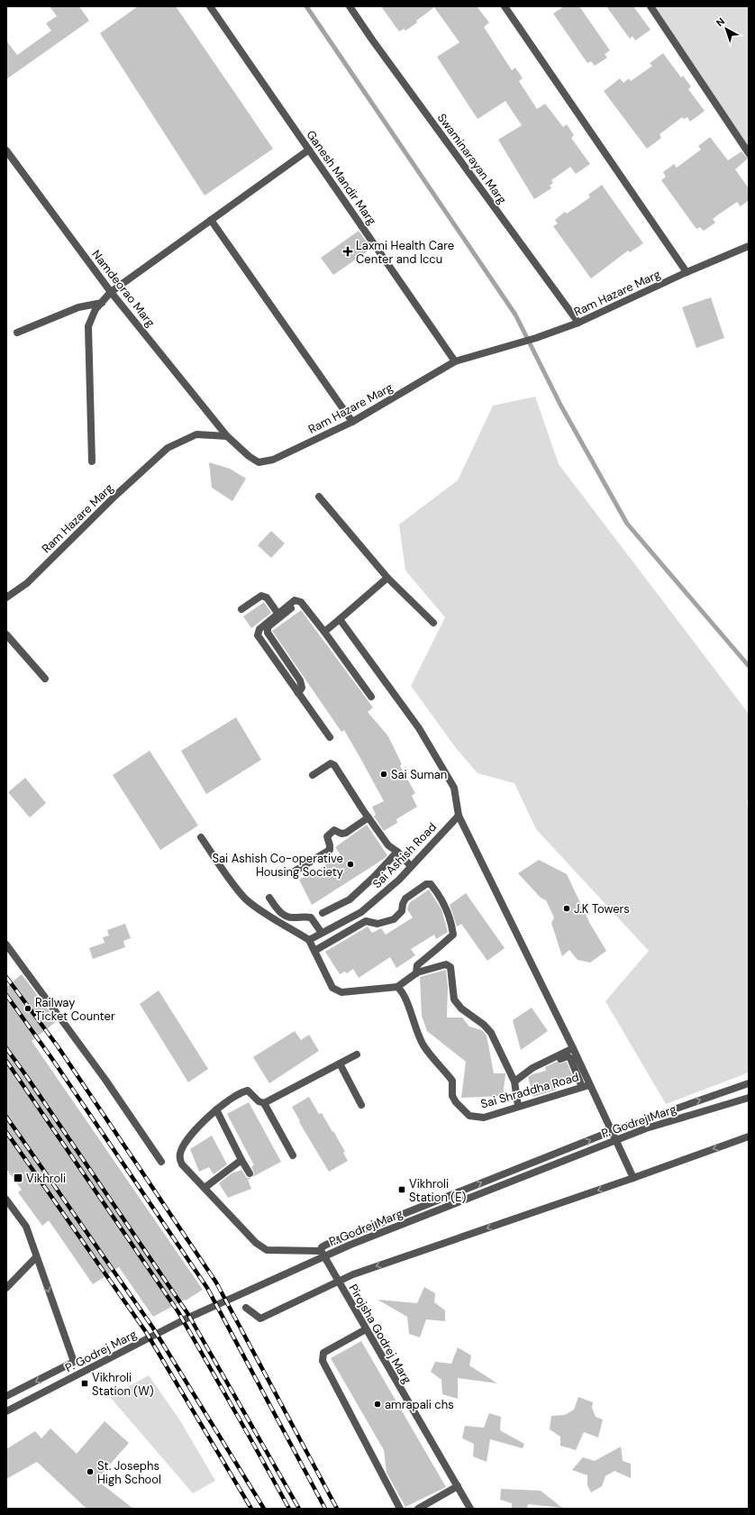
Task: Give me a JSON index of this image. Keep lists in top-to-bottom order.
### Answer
{
  "streets": {
    "street": [
      "Swaminarayan Marg",
      "Ganesh Mandir Marg",
      "Namdeorao Marg",
      "Ram Hazare Marg",
      "Sai Ashish Road",
      "Sai Shraddha Road",
      "P. Godrej Marg",
      "Pirojsha Godrej Marg"
    ]
  },
  "crossings": [
    ["Swaminarayan Marg", "Ram Hazare Marg"],
    ["Ganesh Mandir Marg", "Ram Hazare Marg"],
    ["Namdeorao Marg", "Ram Hazare Marg"]
  ],
  "places": {
    "health": ["Laxmi Health Care Center and Iccu"],
    "other": [
      "Sai Suman",
      "Sai Ashish Co-operative Housing Society",
      "J.K Towers",
      "Railway Ticket Counter",
      "amrapali chs",
      "St. Josephs High School"
    ],
    "transit": ["Vikhroli", "Vikhroli Station (E)", "Vikhroli Station (W)"]
  },
  "north": "top left"
}
